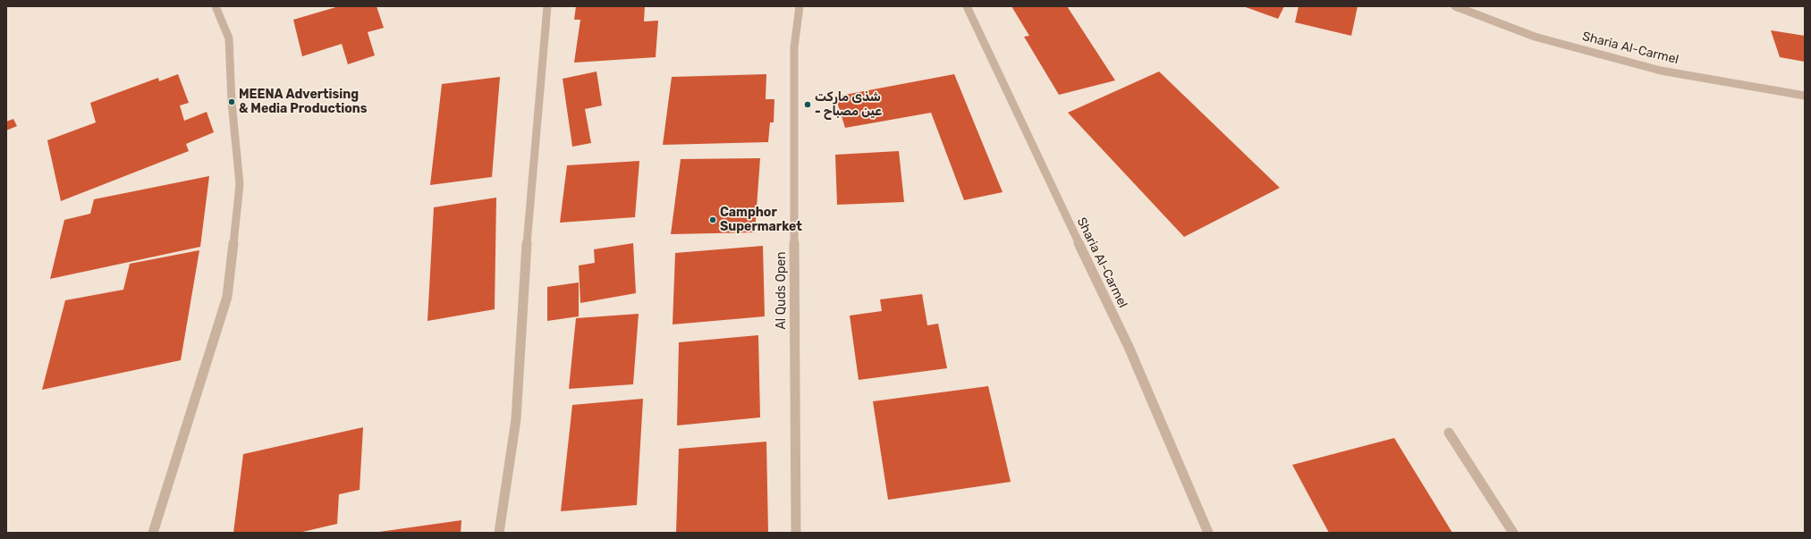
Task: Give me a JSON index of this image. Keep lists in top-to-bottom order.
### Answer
{
  "streets": {
    "street": ["Sharia Al-Carmel", "Al Quds Open"]
  },
  "places": ["MEENA Advertising & Media Productions", "شذى ماركت - عين مصباح", "Camphor Supermarket"]
}
